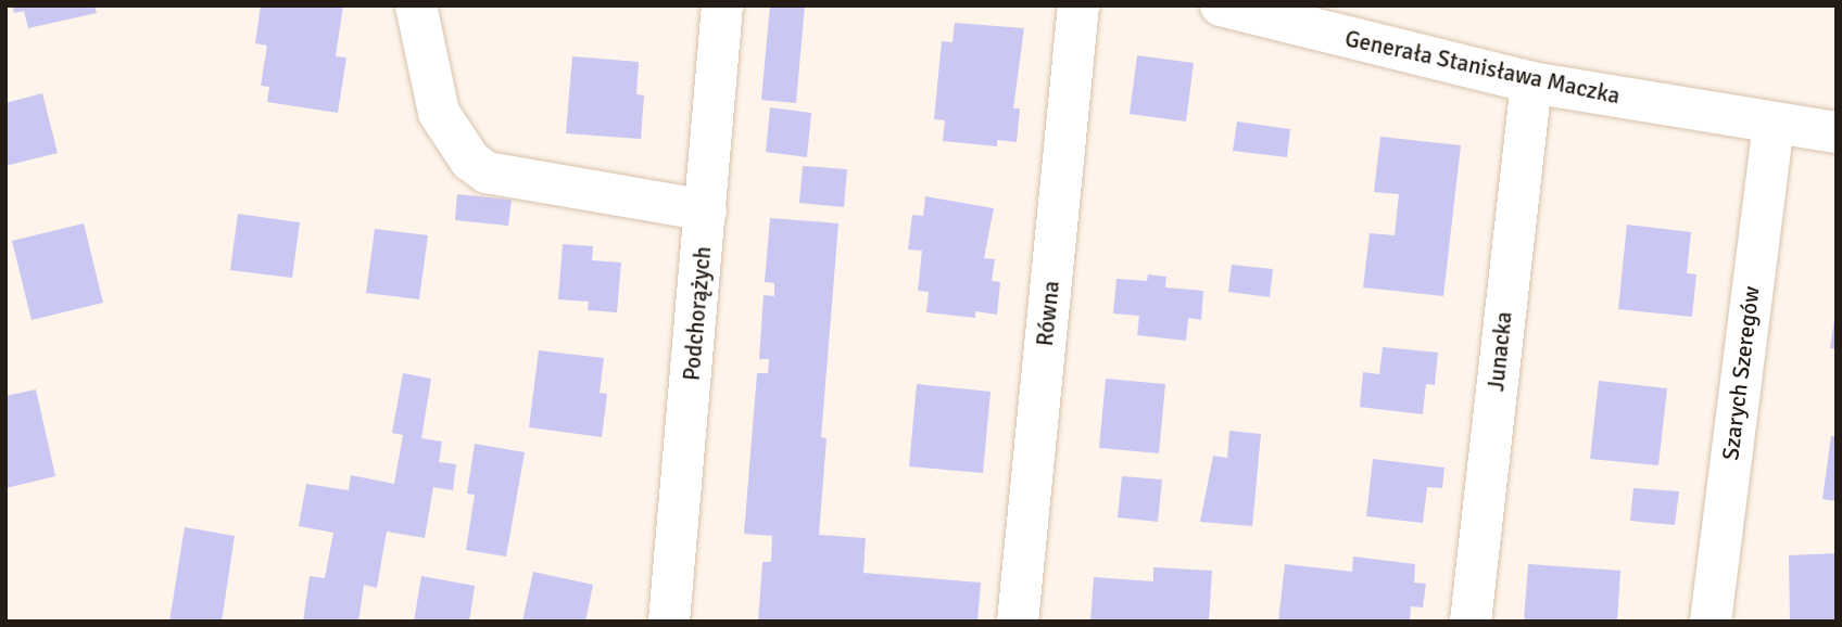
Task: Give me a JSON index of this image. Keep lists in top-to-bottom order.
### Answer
{
  "streets": {
    "street": [
      "Generała Stanisława Maczka",
      "Podchorążych",
      "Równa",
      "Junacka",
      "Szarych Szeregów"
    ]
  },
  "crossings": [
    ["Generała Stanisława Maczka", "Junacka"],
    ["Generała Stanisława Maczka", "Szarych Szeregów"]
  ]
}
